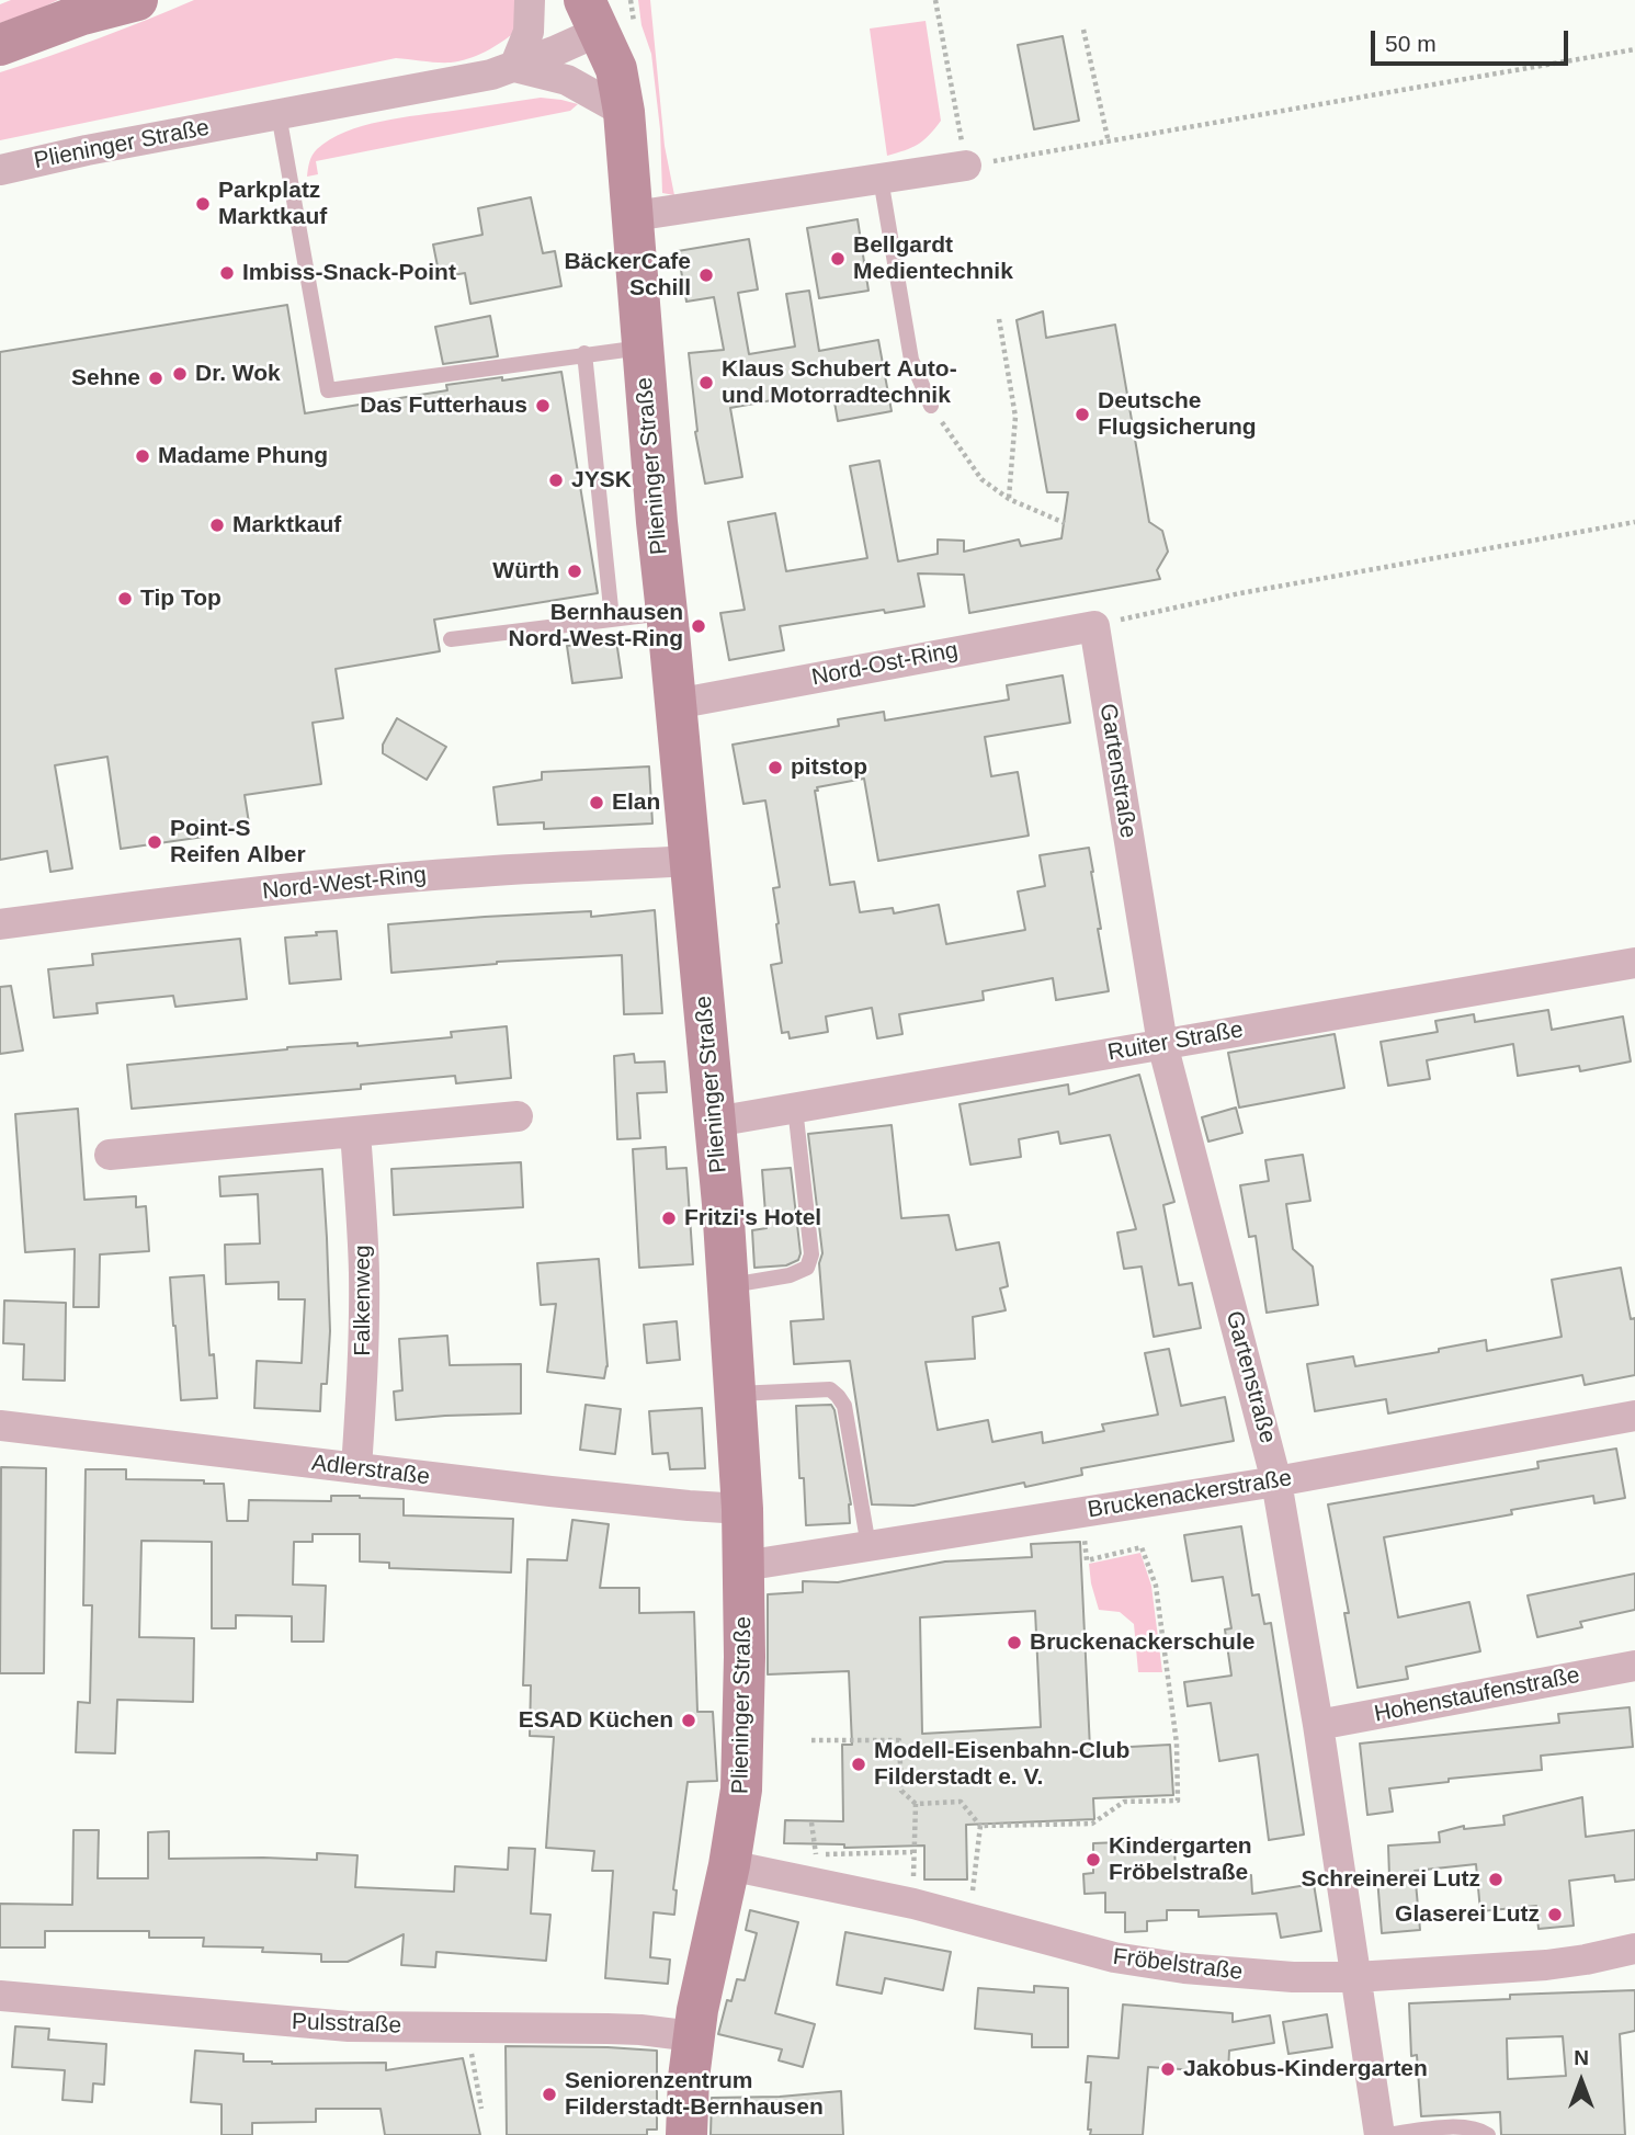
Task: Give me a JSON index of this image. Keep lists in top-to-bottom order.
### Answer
{
  "streets": {
    "main road": ["Plieninger Straße"],
    "street": [
      "Nord-Ost-Ring",
      "Gartenstraße",
      "Nord-West-Ring",
      "Ruiter Straße",
      "Falkenweg",
      "Adlerstraße",
      "Bruckenackerstraße",
      "Hohenstaufenstraße",
      "Fröbelstraße",
      "Pulsstraße"
    ]
  },
  "crossings": [
    ["Plieninger Straße", "Nord-Ost-Ring"],
    ["Plieninger Straße", "Nord-West-Ring"],
    ["Plieninger Straße", "Ruiter Straße"],
    ["Plieninger Straße", "Adlerstraße"],
    ["Plieninger Straße", "Bruckenackerstraße"],
    ["Plieninger Straße", "Fröbelstraße"],
    ["Plieninger Straße", "Pulsstraße"],
    ["Nord-Ost-Ring", "Gartenstraße"],
    ["Gartenstraße", "Ruiter Straße"],
    ["Gartenstraße", "Bruckenackerstraße"],
    ["Gartenstraße", "Hohenstaufenstraße"],
    ["Gartenstraße", "Fröbelstraße"],
    ["Falkenweg", "Adlerstraße"]
  ],
  "places": [
    "Parkplatz Marktkauf",
    "Bellgardt Medientechnik",
    "Imbiss-Snack-Point",
    "BäckerCafe Schill",
    "Dr. Wok",
    "Sehne",
    "Klaus Schubert Auto- und Motorradtechnik",
    "Das Futterhaus",
    "Deutsche Flugsicherung",
    "Madame Phung",
    "JYSK",
    "Marktkauf",
    "Würth",
    "Tip Top",
    "Bernhausen Nord-West-Ring",
    "pitstop",
    "Elan",
    "Point-S Reifen Alber",
    "Fritzi's Hotel",
    "Bruckenackerschule",
    "ESAD Küchen",
    "Modell-Eisenbahn-Club Filderstadt e. V.",
    "Kindergarten Fröbelstraße",
    "Schreinerei Lutz",
    "Glaserei Lutz",
    "Jakobus-Kindergarten",
    "Seniorenzentrum Filderstadt-Bernhausen"
  ],
  "scale_bar": "50 m",
  "north": "top"
}
